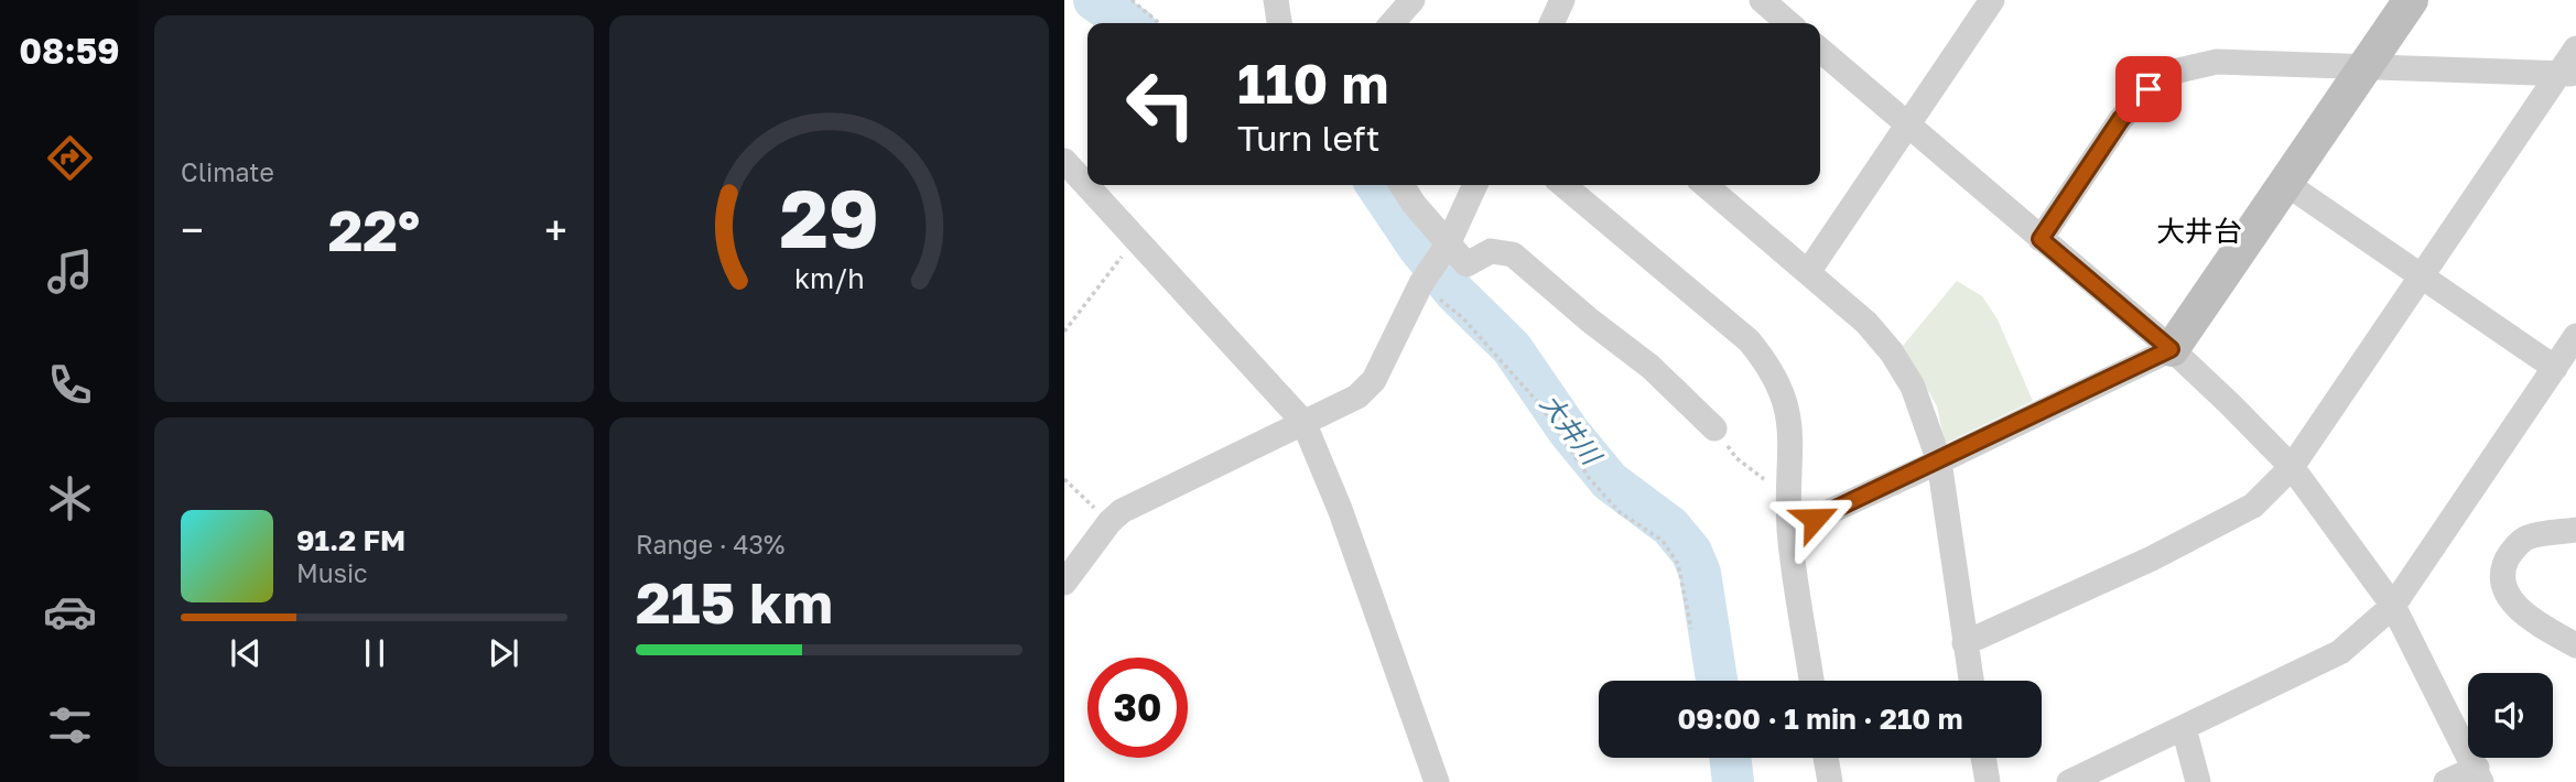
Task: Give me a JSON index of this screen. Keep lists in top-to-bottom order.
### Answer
{
  "districts": ["大井台"],
  "water": ["大井川"],
  "page": {
    "tabs": "08:59",
    "tile": [
      "Climate",
      ["Range · 43%", "215 km"]
    ],
    "turn": ["110 m", "Turn left"],
    "heat": ["−", "22°", "+"],
    "song": ["91.2 FM", "Music"],
    "limit": "30",
    "trip": "09:00 · 1 min · 210 m",
    "gauge": ["29", "km/h"]
  }
}
